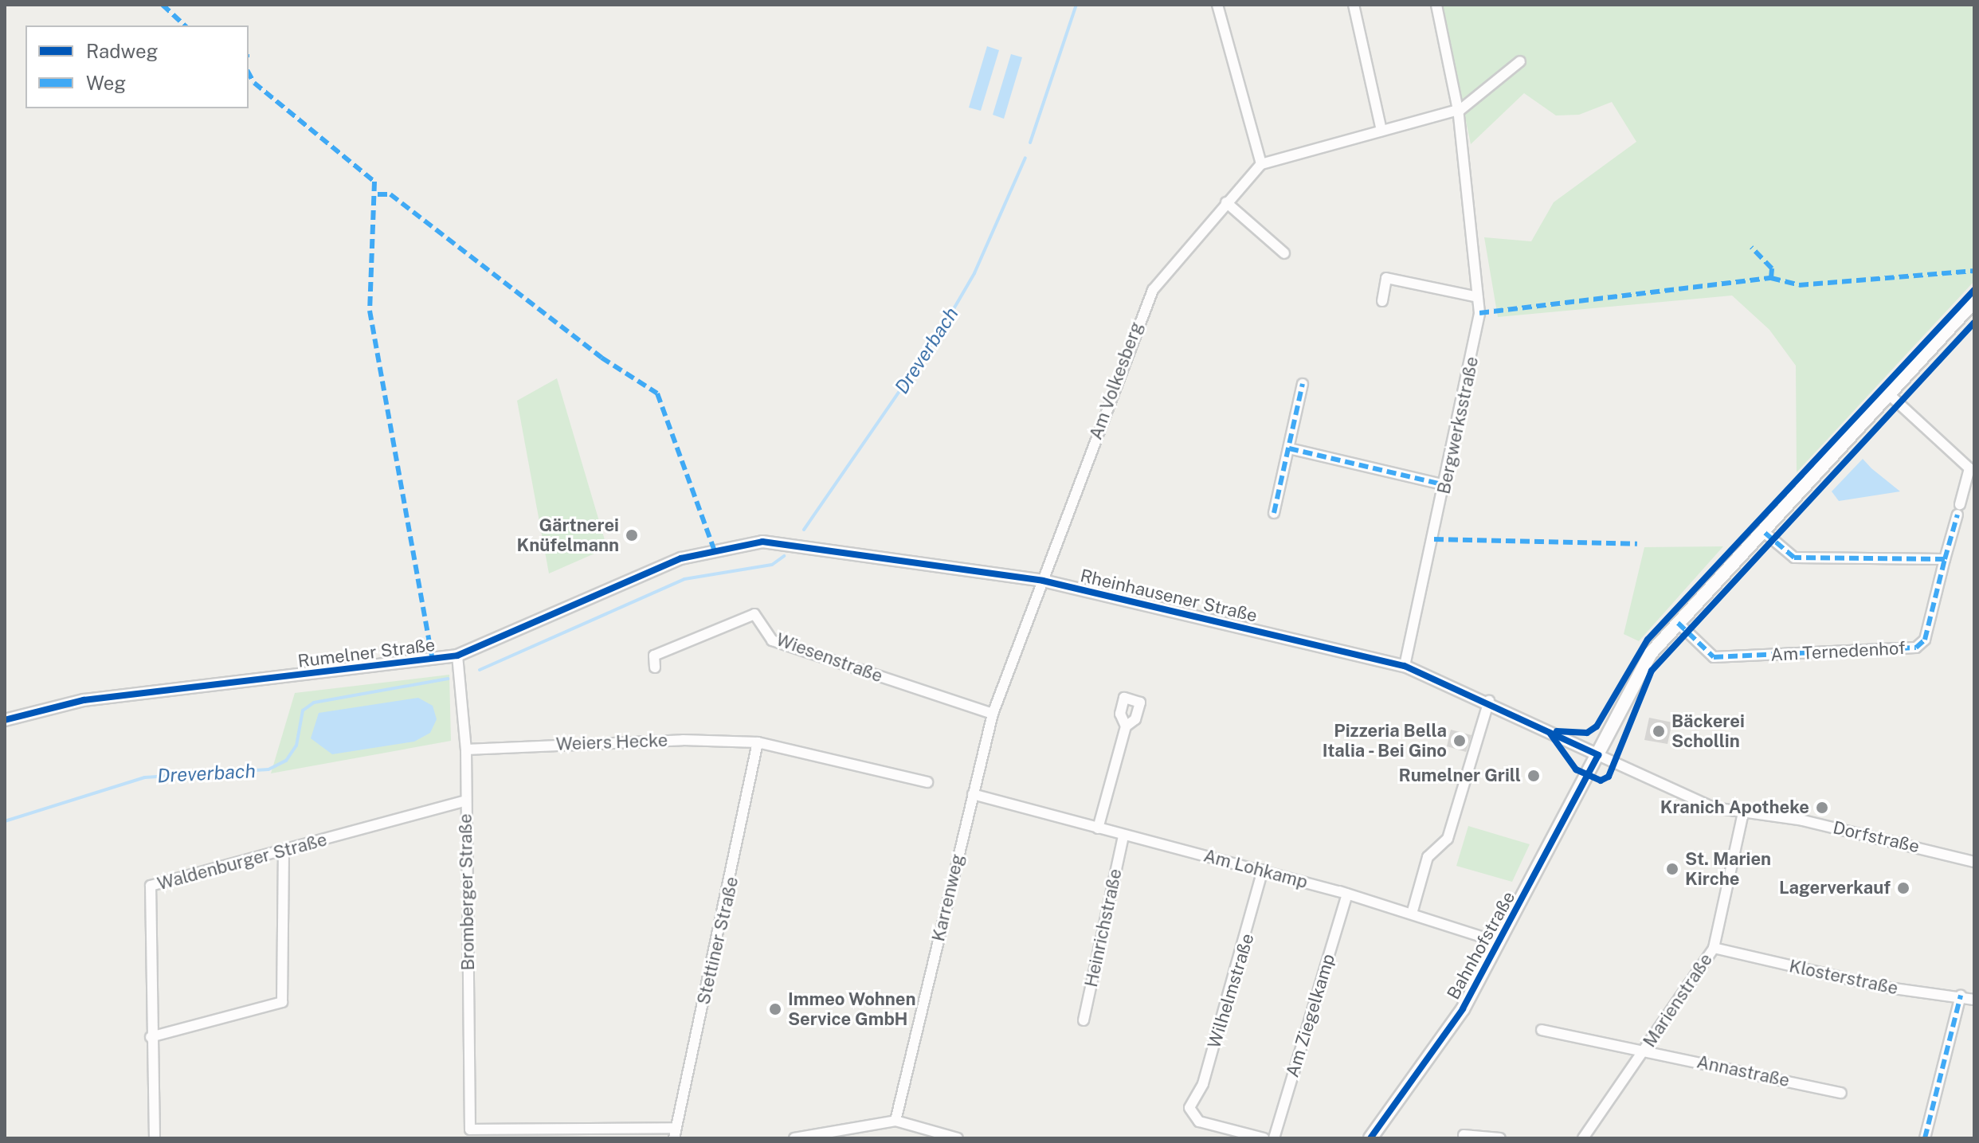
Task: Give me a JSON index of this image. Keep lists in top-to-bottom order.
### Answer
{
  "streets": {
    "main road": ["Bahnhofstraße"],
    "street": [
      "Am Volkesberg",
      "Bergwerksstraße",
      "Rheinhausener Straße",
      "Am Ternedenhof",
      "Rumelner Straße",
      "Wiesenstraße",
      "Weiers Hecke",
      "Dorfstraße",
      "Waldenburger Straße",
      "Am Lohkamp",
      "Bromberger Straße",
      "Karrenweg",
      "Heinrichstraße",
      "Stettiner Straße",
      "Klosterstraße",
      "Wilhelmstraße",
      "Marienstraße",
      "Am Ziegelkamp",
      "Annastraße"
    ]
  },
  "crossings": [
    ["Am Volkesberg", "Rheinhausener Straße"],
    ["Am Volkesberg", "Karrenweg"],
    ["Bergwerksstraße", "Rheinhausener Straße"],
    ["Rheinhausener Straße", "Rumelner Straße"],
    ["Rheinhausener Straße", "Dorfstraße"],
    ["Rheinhausener Straße", "Karrenweg"],
    ["Rheinhausener Straße", "Bahnhofstraße"],
    ["Am Ternedenhof", "Bahnhofstraße"],
    ["Rumelner Straße", "Bromberger Straße"],
    ["Wiesenstraße", "Karrenweg"],
    ["Weiers Hecke", "Bromberger Straße"],
    ["Weiers Hecke", "Stettiner Straße"],
    ["Dorfstraße", "Bahnhofstraße"],
    ["Dorfstraße", "Marienstraße"],
    ["Waldenburger Straße", "Bromberger Straße"],
    ["Am Lohkamp", "Karrenweg"],
    ["Am Lohkamp", "Heinrichstraße"],
    ["Am Lohkamp", "Bahnhofstraße"],
    ["Am Lohkamp", "Wilhelmstraße"],
    ["Am Lohkamp", "Am Ziegelkamp"],
    ["Bromberger Straße", "Stettiner Straße"],
    ["Klosterstraße", "Marienstraße"],
    ["Marienstraße", "Annastraße"]
  ],
  "water": ["Dreverbach"],
  "places": [
    "Gärtnerei Knüfelmann",
    "Bäckerei Schollin",
    "Pizzeria Bella Italia - Bei Gino",
    "Rumelner Grill",
    "Kranich Apotheke",
    "St. Marien Kirche",
    "Lagerverkauf",
    "Immeo Wohnen Service GmbH"
  ],
  "legend": ["Radweg", "Weg"]
}
